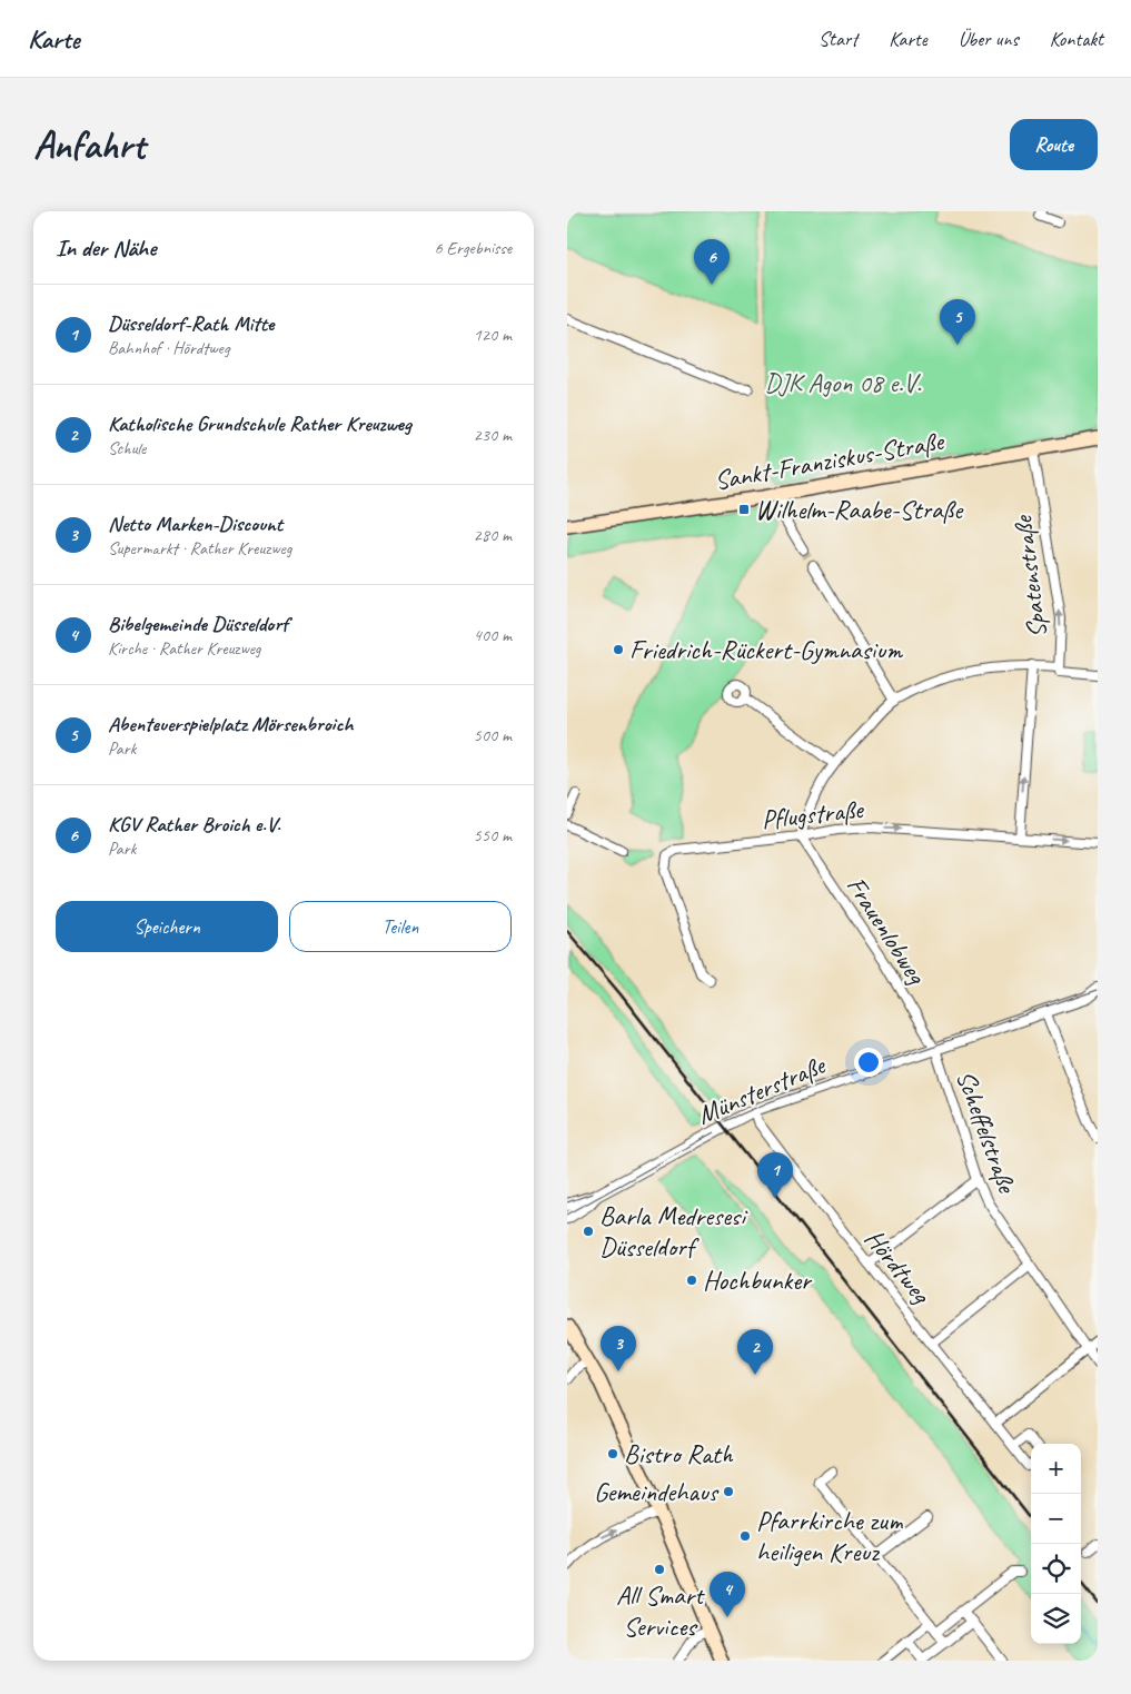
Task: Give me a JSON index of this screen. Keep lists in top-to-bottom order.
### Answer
{
  "streets": {
    "main road": ["Sankt-Franziskus-Straße"],
    "street": [
      "Spatenstraße",
      "Pflugstraße",
      "Frauenlobweg",
      "Münsterstraße",
      "Scheffelstraße",
      "Hördtweg"
    ]
  },
  "crossings": [
    ["Sankt-Franziskus-Straße", "Spatenstraße"],
    ["Spatenstraße", "Pflugstraße"],
    ["Pflugstraße", "Frauenlobweg"],
    ["Frauenlobweg", "Münsterstraße"],
    ["Frauenlobweg", "Scheffelstraße"],
    ["Münsterstraße", "Scheffelstraße"],
    ["Münsterstraße", "Hördtweg"]
  ],
  "one_way": ["Spatenstraße", "Pflugstraße"],
  "parks": ["DJK Agon 08 e.V."],
  "places": {
    "transit": ["Wilhelm-Raabe-Straße"],
    "other": [
      "Friedrich-Rückert-Gymnasium",
      "Barla Medresesi Düsseldorf",
      "Hochbunker",
      "Bistro Rath",
      "Gemeindehaus",
      "Pfarrkirche zum heiligen Kreuz",
      "All Smart Services"
    ]
  },
  "page": {
    "header": "Karte",
    "nav": [
      "Start",
      "Karte",
      "Über uns",
      "Kontakt"
    ],
    "buttons": [
      "Route",
      ["Speichern", "Teilen"]
    ],
    "title": "Anfahrt",
    "heading": ["In der Nähe", "6 Ergebnisse"],
    "pins": [
      "6",
      "5",
      "1",
      "3",
      "2",
      "4"
    ],
    "list": [
      {
        "mark": "1",
        "name": "Düsseldorf-Rath Mitte",
        "note": "Bahnhof · Hördtweg",
        "value": "120 m"
      },
      {
        "mark": "2",
        "name": "Katholische Grundschule Rather Kreuzweg",
        "note": "Schule",
        "value": "230 m"
      },
      {
        "mark": "3",
        "name": "Netto Marken-Discount",
        "note": "Supermarkt · Rather Kreuzweg",
        "value": "280 m"
      },
      {
        "mark": "4",
        "name": "Bibelgemeinde Düsseldorf",
        "note": "Kirche · Rather Kreuzweg",
        "value": "400 m"
      },
      {
        "mark": "5",
        "name": "Abenteuerspielplatz Mörsenbroich",
        "note": "Park",
        "value": "500 m"
      },
      {
        "mark": "6",
        "name": "KGV Rather Broich e.V.",
        "note": "Park",
        "value": "550 m"
      }
    ],
    "map_buttons": ["+", "−"]
  }
}
